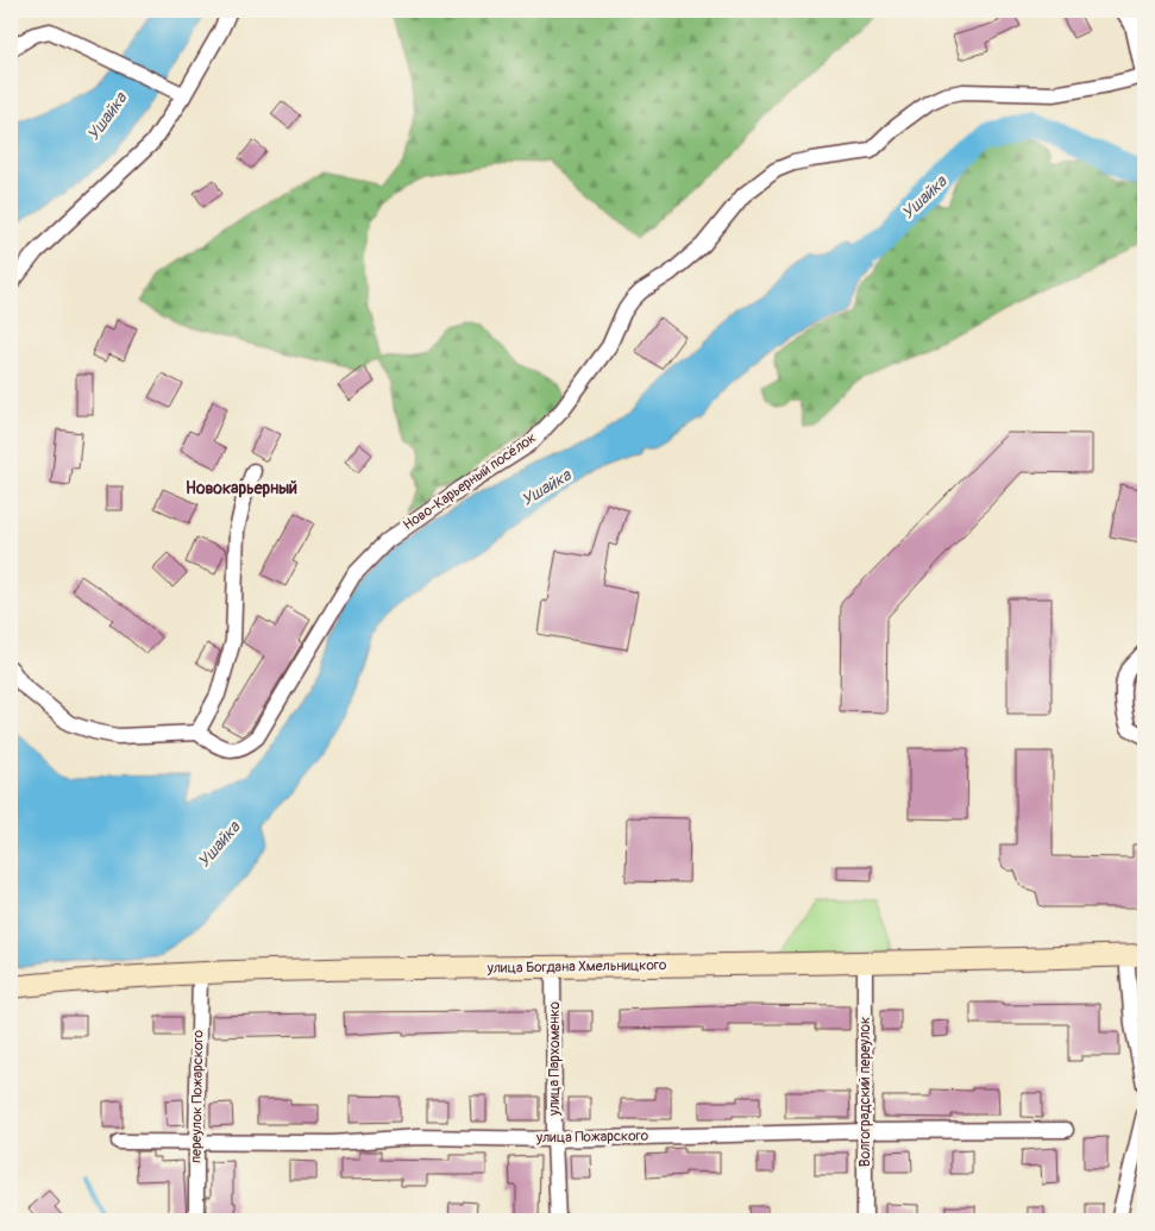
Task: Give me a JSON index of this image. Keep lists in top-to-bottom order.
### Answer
{
  "streets": {
    "street": [
      "Ново-Карьерный посёлок",
      "улица Богдана Хмельницкого",
      "улица Пархоменко",
      "Волгоградский переулок",
      "переулок Пожарского",
      "улица Пожарского"
    ]
  },
  "crossings": [
    ["улица Богдана Хмельницкого", "улица Пархоменко"],
    ["улица Богдана Хмельницкого", "Волгоградский переулок"],
    ["улица Богдана Хмельницкого", "переулок Пожарского"],
    ["улица Пархоменко", "улица Пожарского"],
    ["Волгоградский переулок", "улица Пожарского"],
    ["переулок Пожарского", "улица Пожарского"]
  ],
  "districts": ["Новокарьерный"],
  "water": ["Ушайка"]
}
